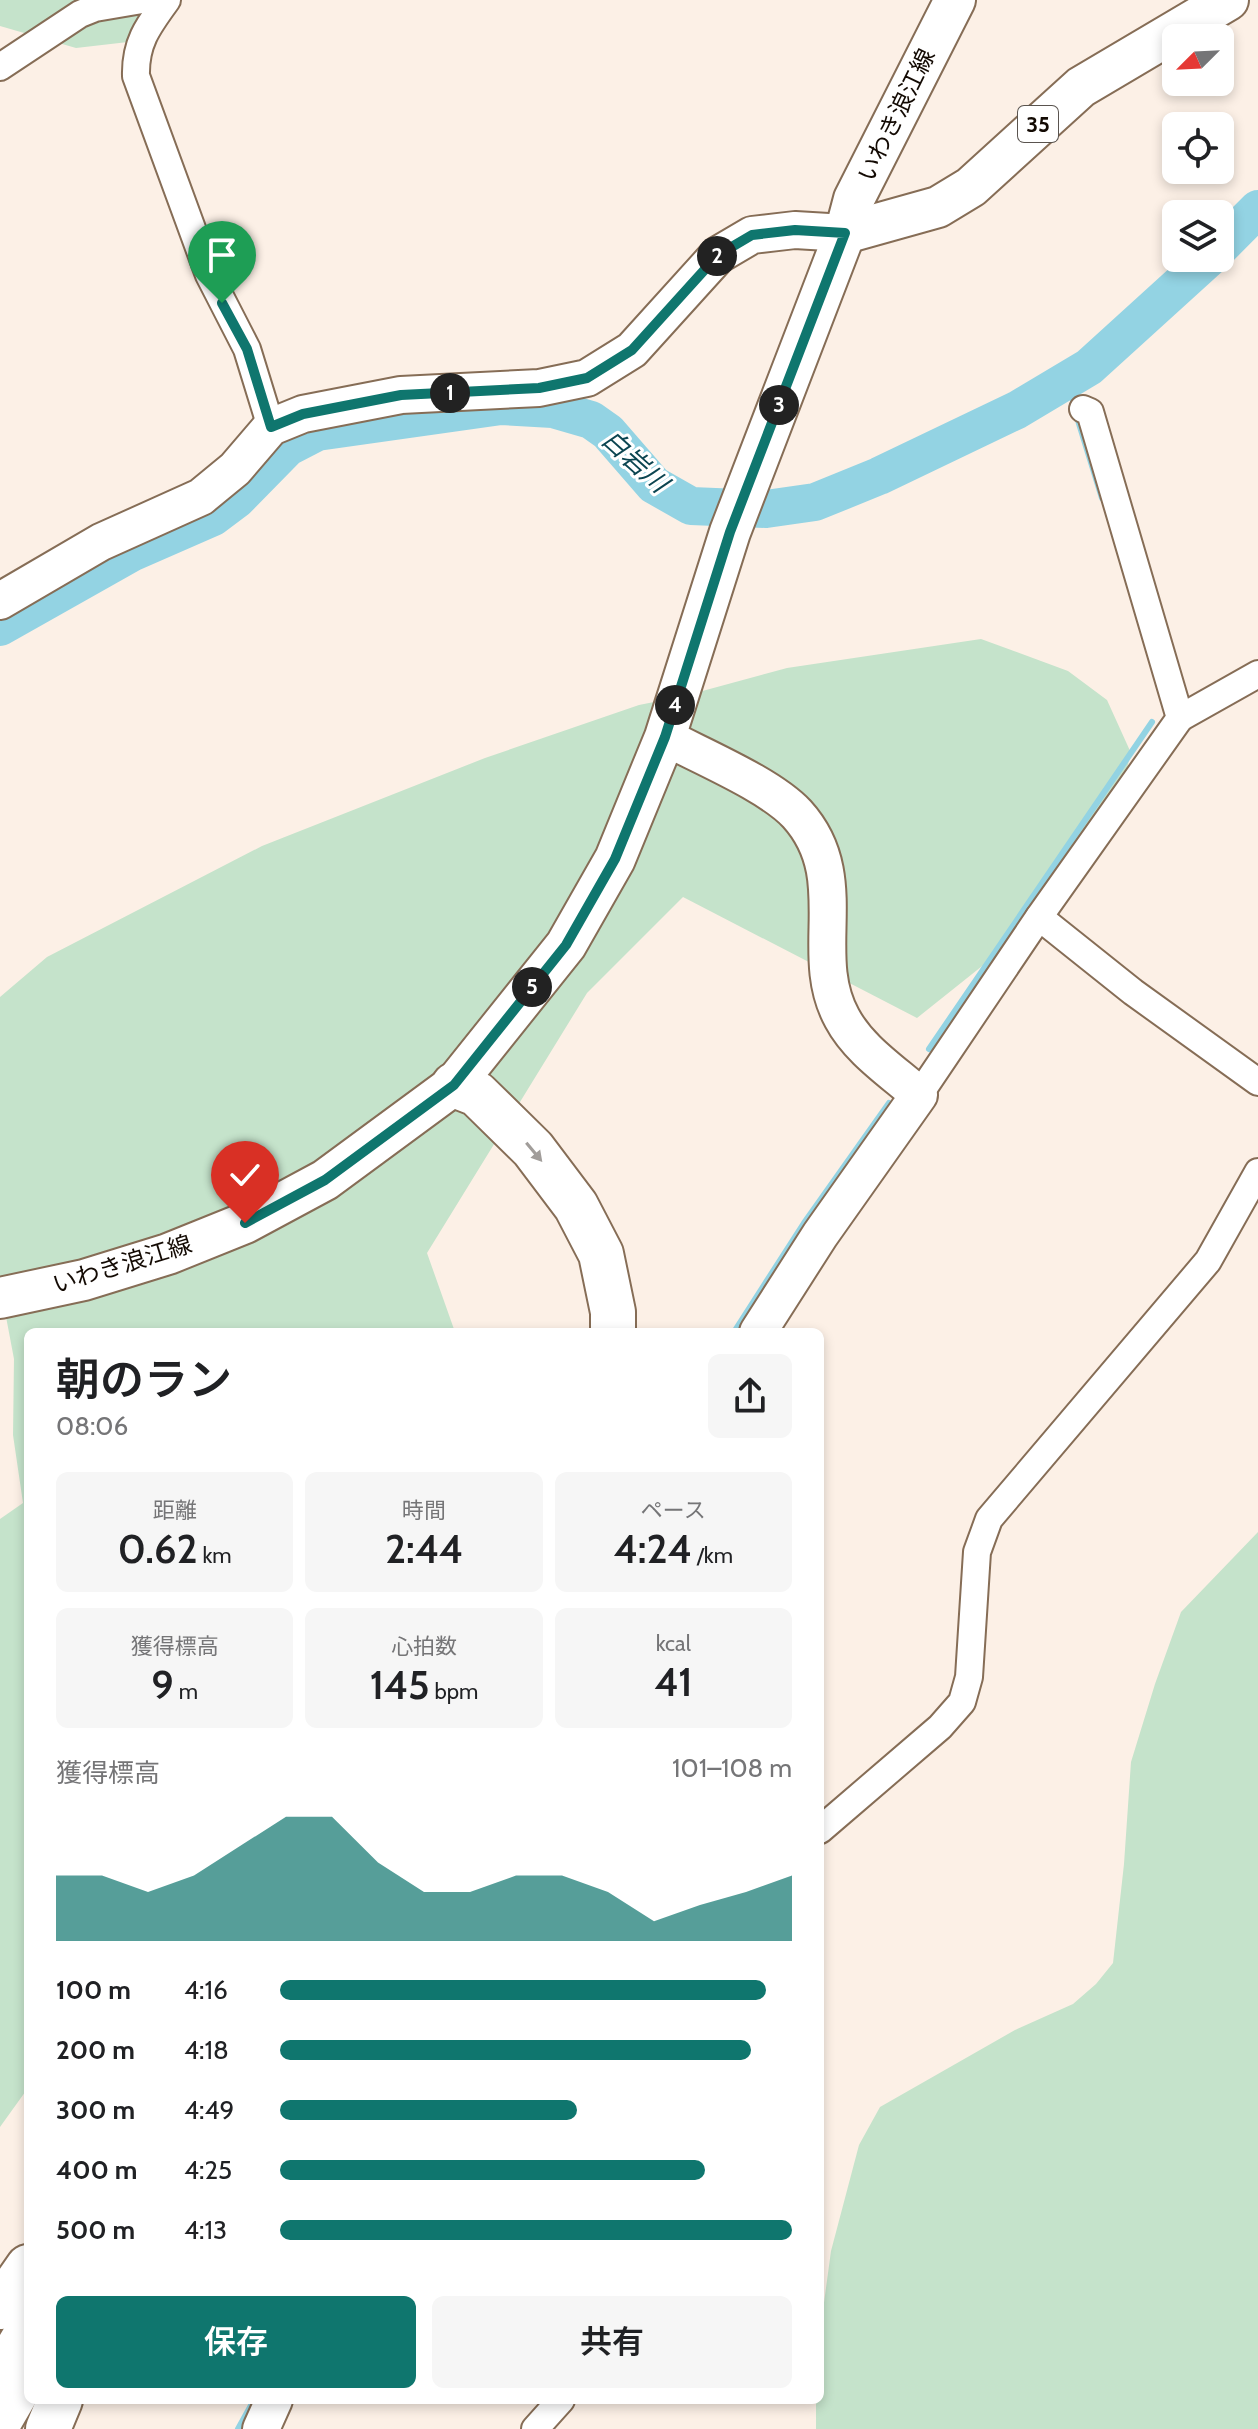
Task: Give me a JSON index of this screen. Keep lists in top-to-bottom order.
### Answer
{
  "streets": {
    "main road": ["いわき浪江線", "35"]
  },
  "water": ["白岩川"],
  "north": "bottom left",
  "page": {
    "pins": [
      "2",
      "1",
      "3",
      "4",
      "5"
    ],
    "heading": ["朝のラン", "08:06"],
    "stats": [
      ["距離", "0.62 km"],
      ["時間", "2:44"],
      ["ペース", "4:24 /km"],
      ["獲得標高", "9 m"],
      ["心拍数", "145 bpm"],
      ["kcal", "41"]
    ],
    "chart": ["獲得標高", "101–108 m"],
    "list": [
      {
        "name": "100 m",
        "note": "4:16"
      },
      {
        "name": "200 m",
        "note": "4:18"
      },
      {
        "name": "300 m",
        "note": "4:49"
      },
      {
        "name": "400 m",
        "note": "4:25"
      },
      {
        "name": "500 m",
        "note": "4:13"
      }
    ],
    "buttons": ["保存", "共有"]
  }
}
